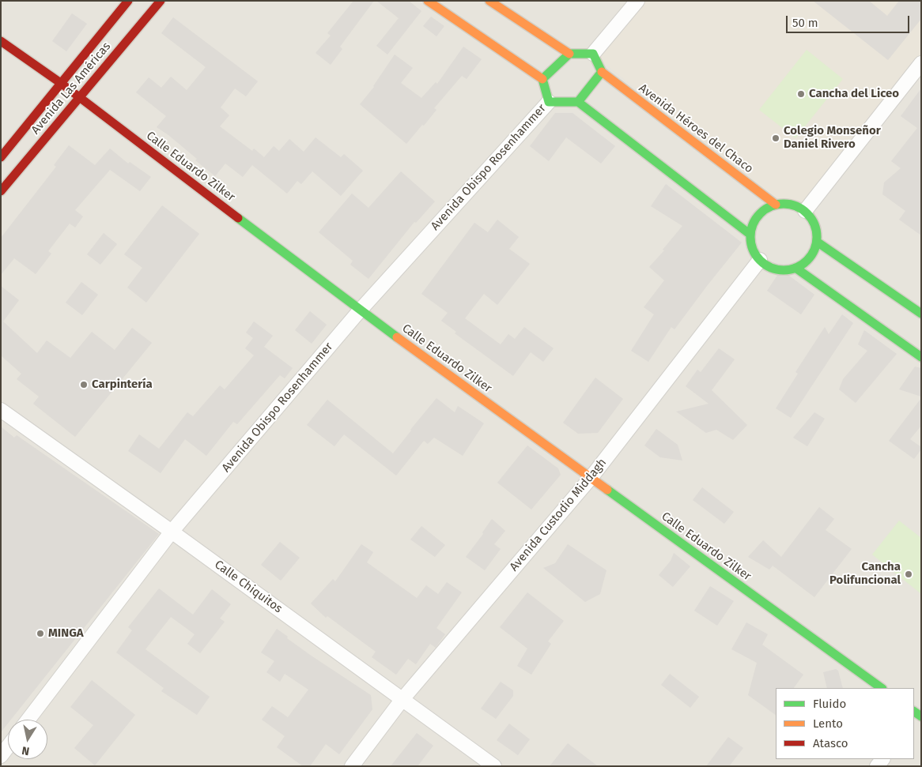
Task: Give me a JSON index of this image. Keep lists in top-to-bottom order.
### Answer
{
  "streets": {
    "street": [
      "Avenida Las Américas",
      "Avenida Héroes del Chaco",
      "Calle Eduardo Zilker",
      "Avenida Obispo Rosenhammer",
      "Avenida Custodio Middagh",
      "Calle Chiquitos"
    ]
  },
  "crossings": [
    ["Avenida Las Américas", "Calle Eduardo Zilker"],
    ["Avenida Héroes del Chaco", "Avenida Custodio Middagh"],
    ["Calle Eduardo Zilker", "Avenida Obispo Rosenhammer"],
    ["Calle Eduardo Zilker", "Avenida Custodio Middagh"],
    ["Avenida Obispo Rosenhammer", "Calle Chiquitos"],
    ["Avenida Custodio Middagh", "Calle Chiquitos"]
  ],
  "places": [
    "Cancha del Liceo",
    "Colegio Monseñor Daniel Rivero",
    "Carpintería",
    "Cancha Polifuncional",
    "MINGA"
  ],
  "legend": ["Fluido", "Lento", "Atasco"],
  "scale_bar": "50 m",
  "north": "bottom"
}
